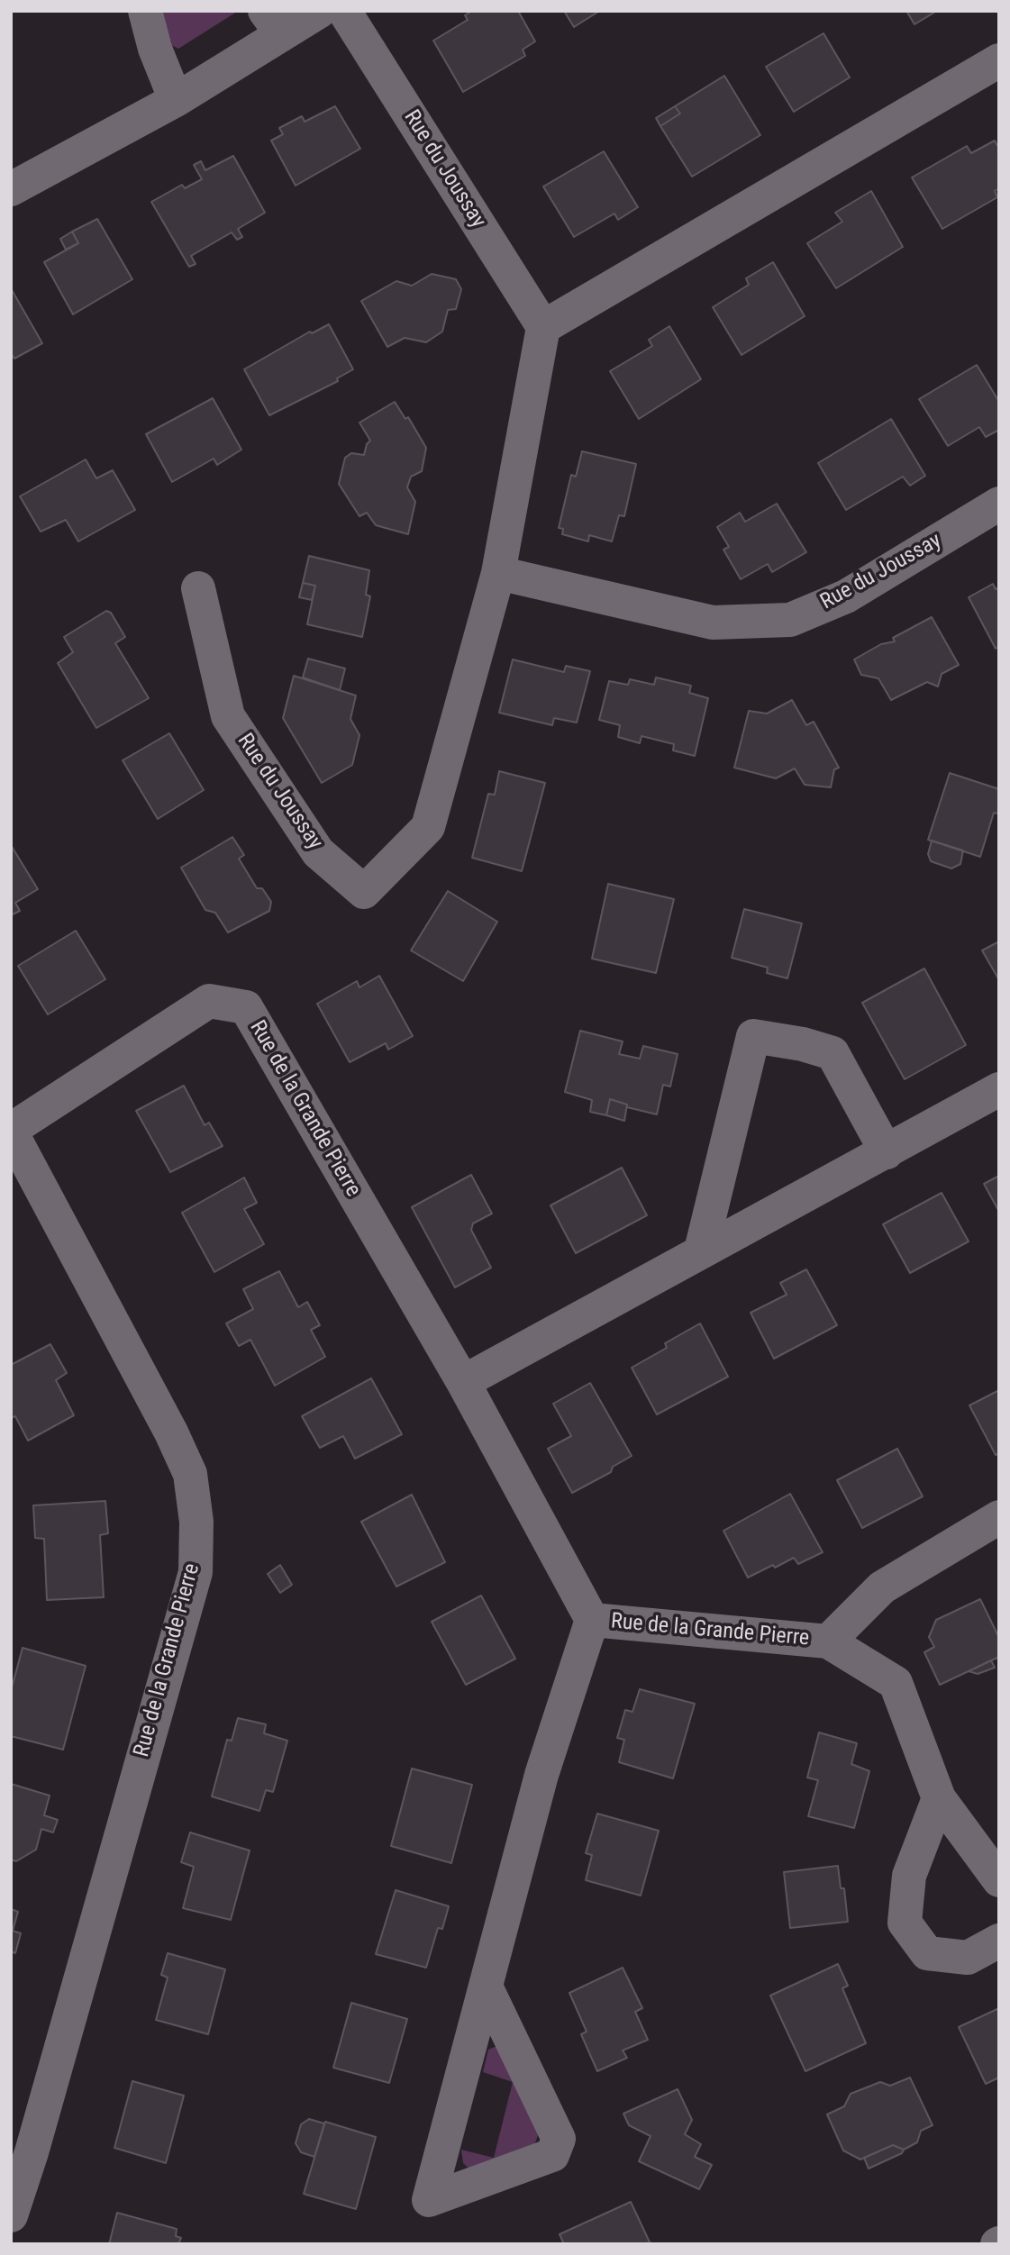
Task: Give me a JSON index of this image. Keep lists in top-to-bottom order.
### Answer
{
  "streets": {
    "street": ["Rue du Joussay", "Rue de la Grande Pierre"]
  }
}
